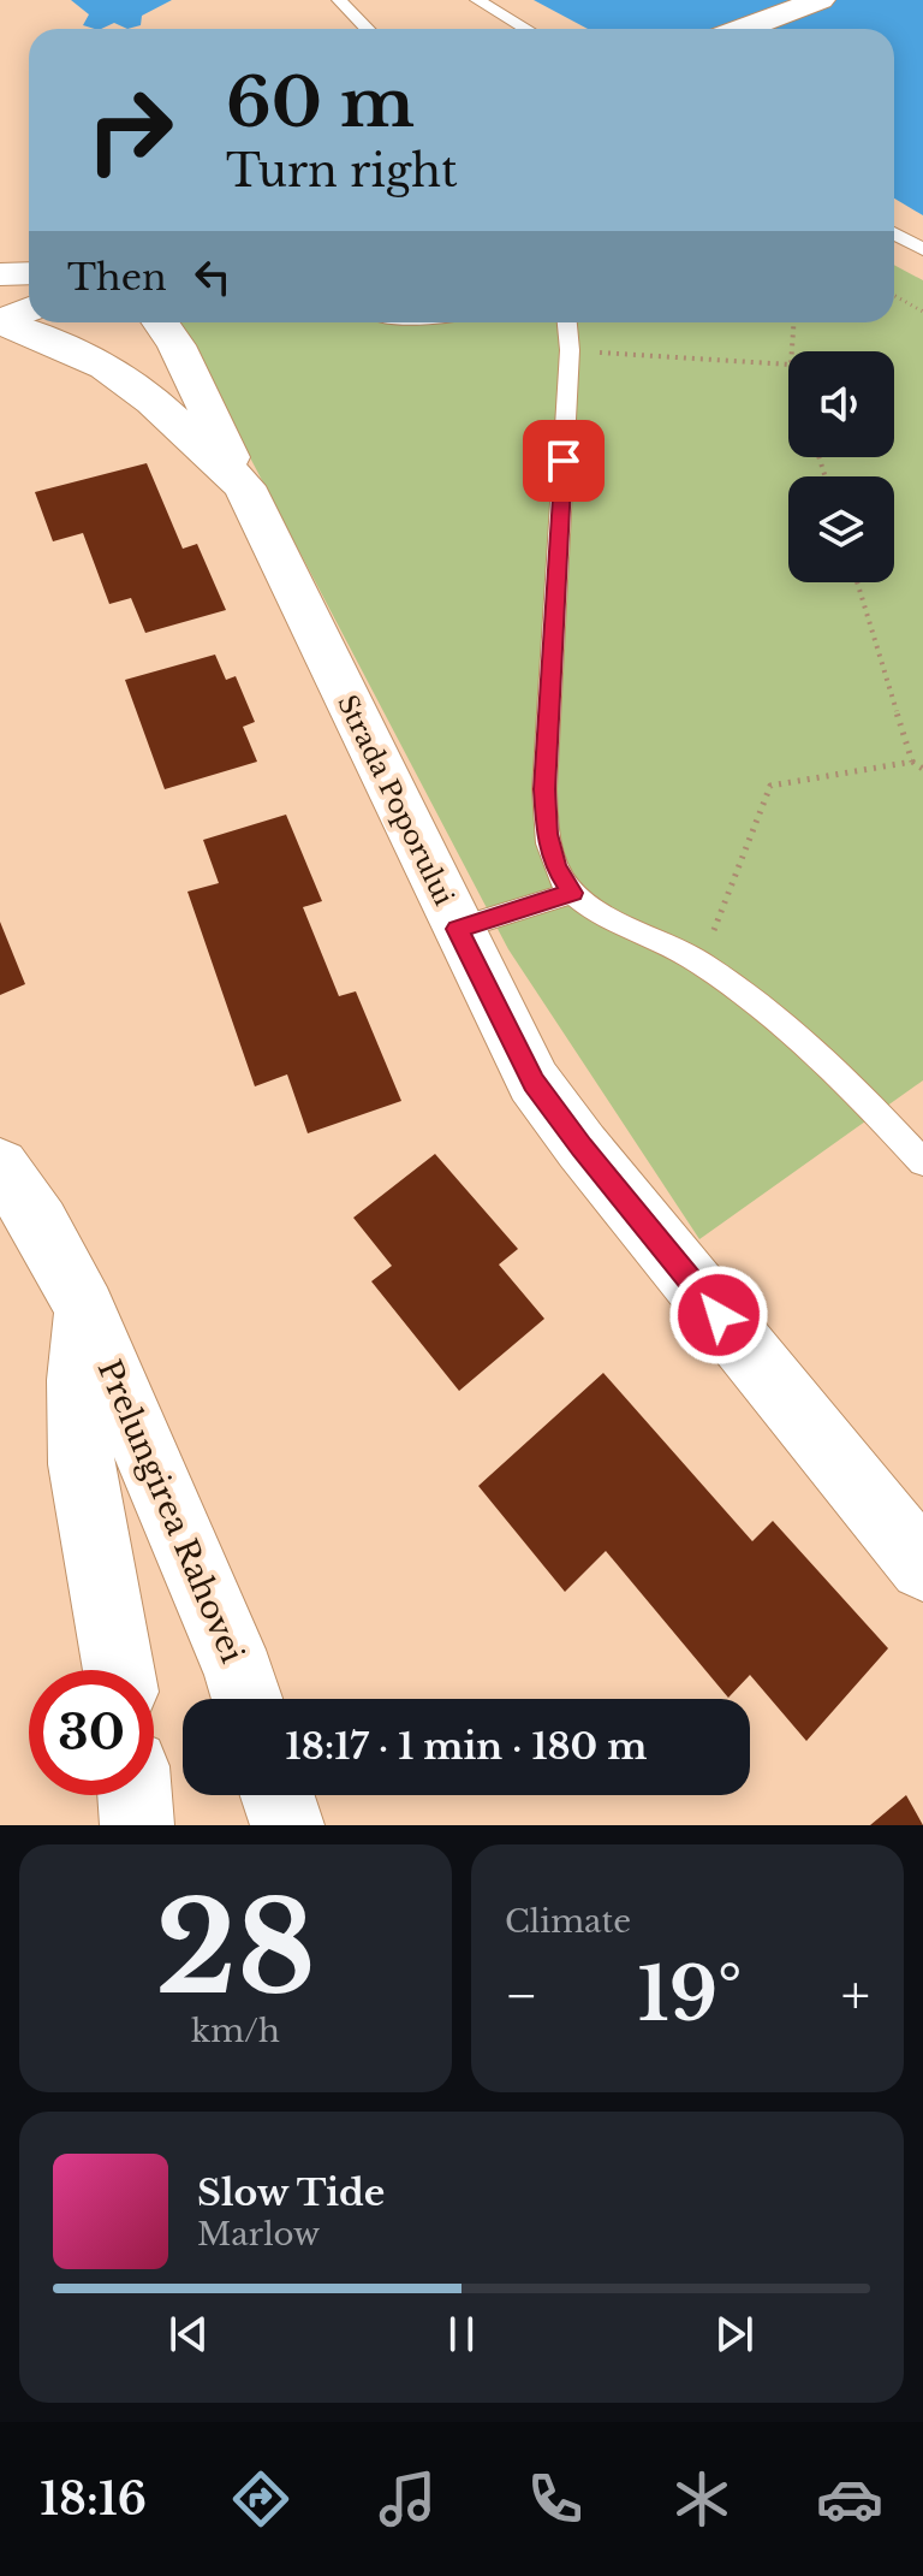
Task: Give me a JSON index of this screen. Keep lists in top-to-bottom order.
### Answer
{
  "streets": {
    "street": ["Strada Poporului", "Prelungirea Rahovei"]
  },
  "page": {
    "turn": ["60 m", "Turn right"],
    "then": "Then",
    "limit": "30",
    "trip": "18:17 · 1 min · 180 m",
    "tile": [
      ["28", "km/h"],
      "Climate"
    ],
    "heat": ["−", "19°", "+"],
    "song": ["Slow Tide", "Marlow"],
    "tabs": "18:16"
  }
}
